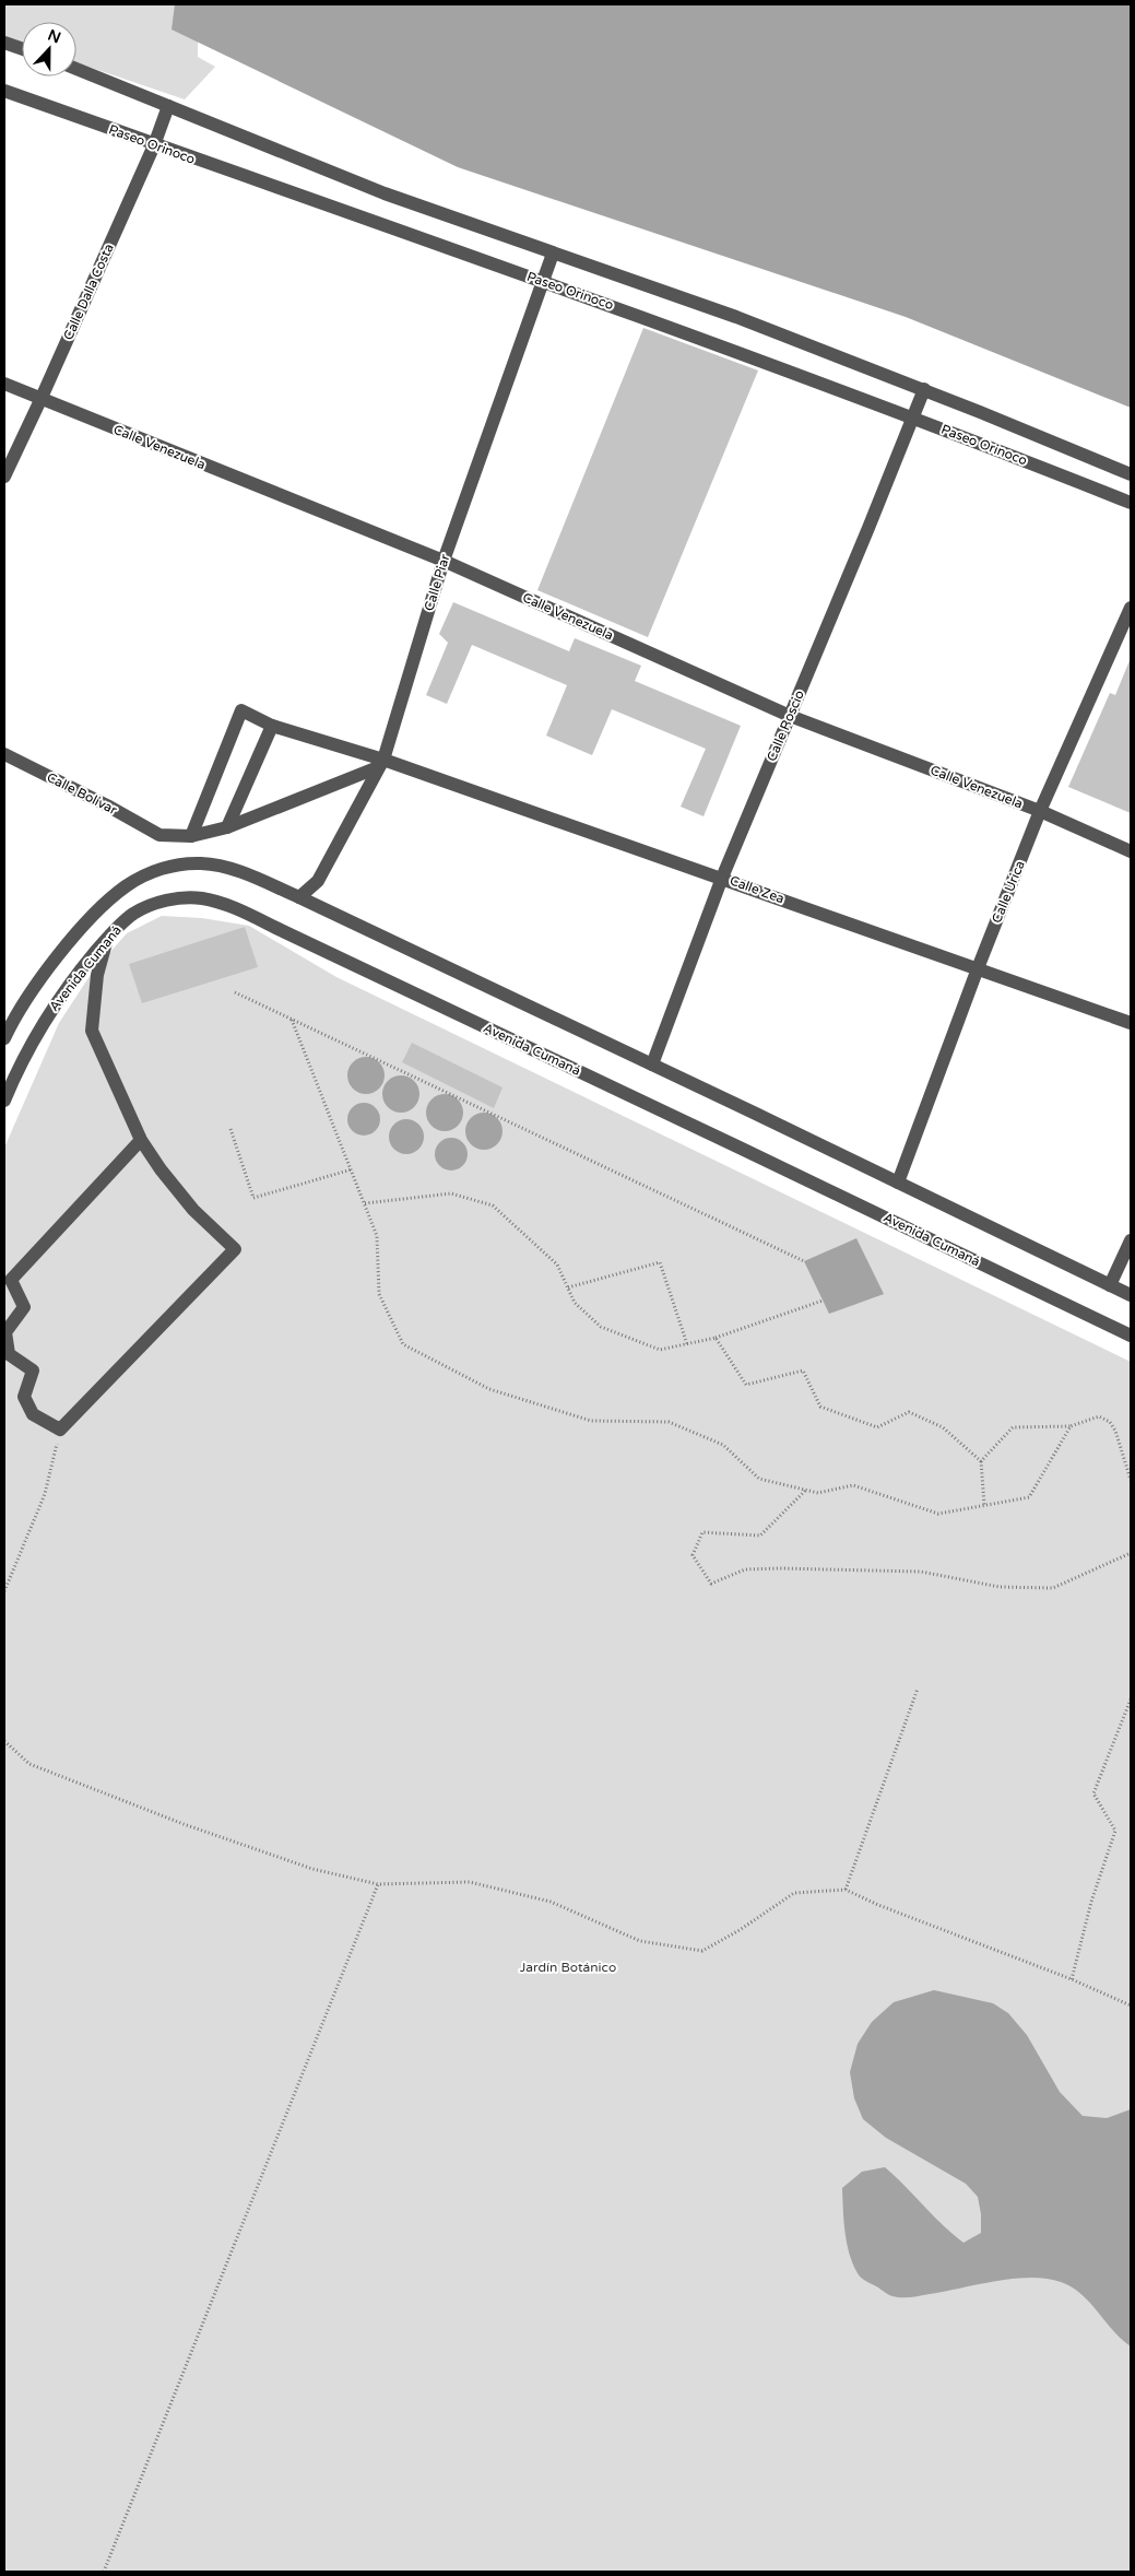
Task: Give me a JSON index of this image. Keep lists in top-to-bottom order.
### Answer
{
  "streets": {
    "street": [
      "Paseo Orinoco",
      "Calle Dalla Costa",
      "Calle Venezuela",
      "Calle Piar",
      "Calle Roscio",
      "Calle Bolívar",
      "Calle Zea",
      "Calle Urica",
      "Avenida Cumaná"
    ]
  },
  "crossings": [
    ["Paseo Orinoco", "Calle Dalla Costa"],
    ["Paseo Orinoco", "Calle Piar"],
    ["Paseo Orinoco", "Calle Roscio"],
    ["Calle Dalla Costa", "Calle Venezuela"],
    ["Calle Venezuela", "Calle Piar"],
    ["Calle Venezuela", "Calle Roscio"],
    ["Calle Venezuela", "Calle Urica"],
    ["Calle Piar", "Calle Zea"],
    ["Calle Piar", "Avenida Cumaná"],
    ["Calle Roscio", "Calle Zea"],
    ["Calle Roscio", "Avenida Cumaná"],
    ["Calle Bolívar", "Calle Zea"],
    ["Calle Zea", "Calle Urica"],
    ["Calle Urica", "Avenida Cumaná"]
  ],
  "parks": ["Jardín Botánico"],
  "north": "top"
}
